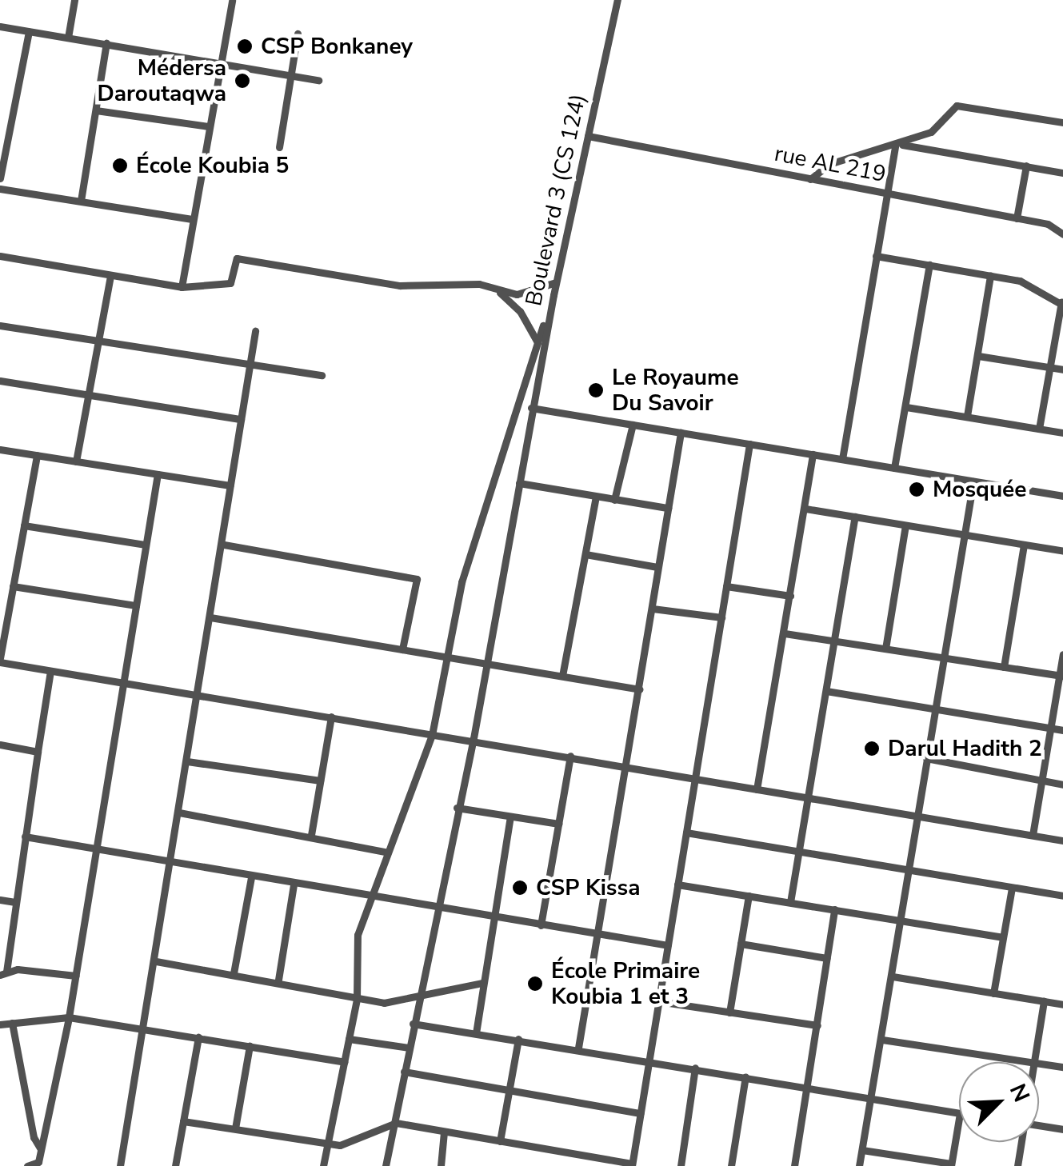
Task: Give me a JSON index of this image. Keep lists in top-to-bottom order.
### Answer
{
  "streets": {
    "street": ["rue AL 219", "Boulevard 3 (CS 124)"]
  },
  "crossings": [
    ["rue AL 219", "Boulevard 3 (CS 124)"]
  ],
  "places": [
    "CSP Bonkaney",
    "Médersa Daroutaqwa",
    "École Koubia 5",
    "Le Royaume Du Savoir",
    "Mosquée",
    "Darul Hadith 2",
    "CSP Kissa",
    "École Primaire Koubia 1 et 3"
  ],
  "north": "top right"
}
